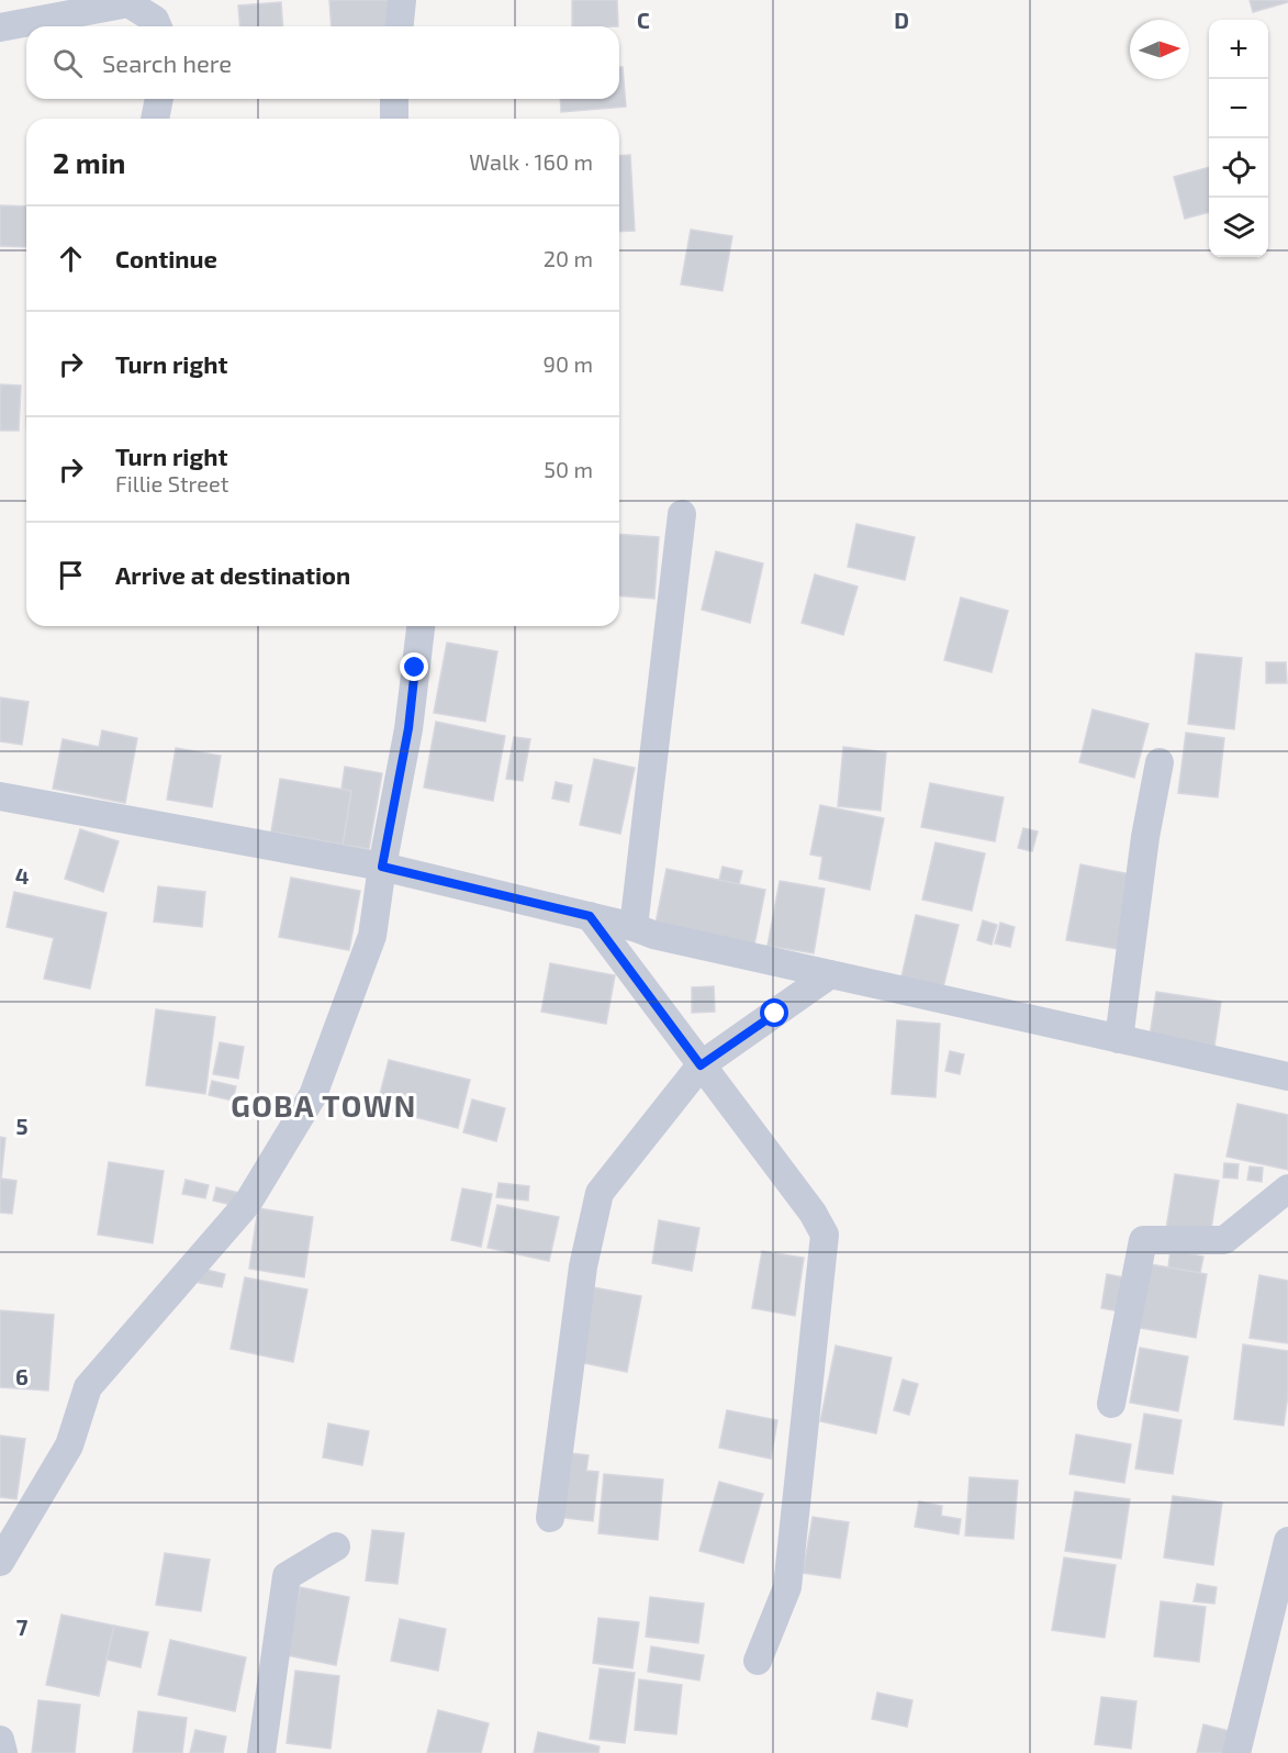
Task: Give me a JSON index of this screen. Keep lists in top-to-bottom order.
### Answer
{
  "districts": ["GOBA TOWN"],
  "north": "right",
  "page": {
    "map_buttons": ["+", "−"],
    "search": "Search here",
    "heading": ["2 min", "Walk · 160 m"],
    "list": [
      ["Continue", "20 m"],
      ["Turn right", "90 m"],
      ["Turn right", "Fillie Street", "50 m"],
      "Arrive at destination"
    ]
  },
  "grid": {
    "columns": ["C", "D"],
    "rows": [
      "4",
      "5",
      "6",
      "7"
    ]
  }
}
